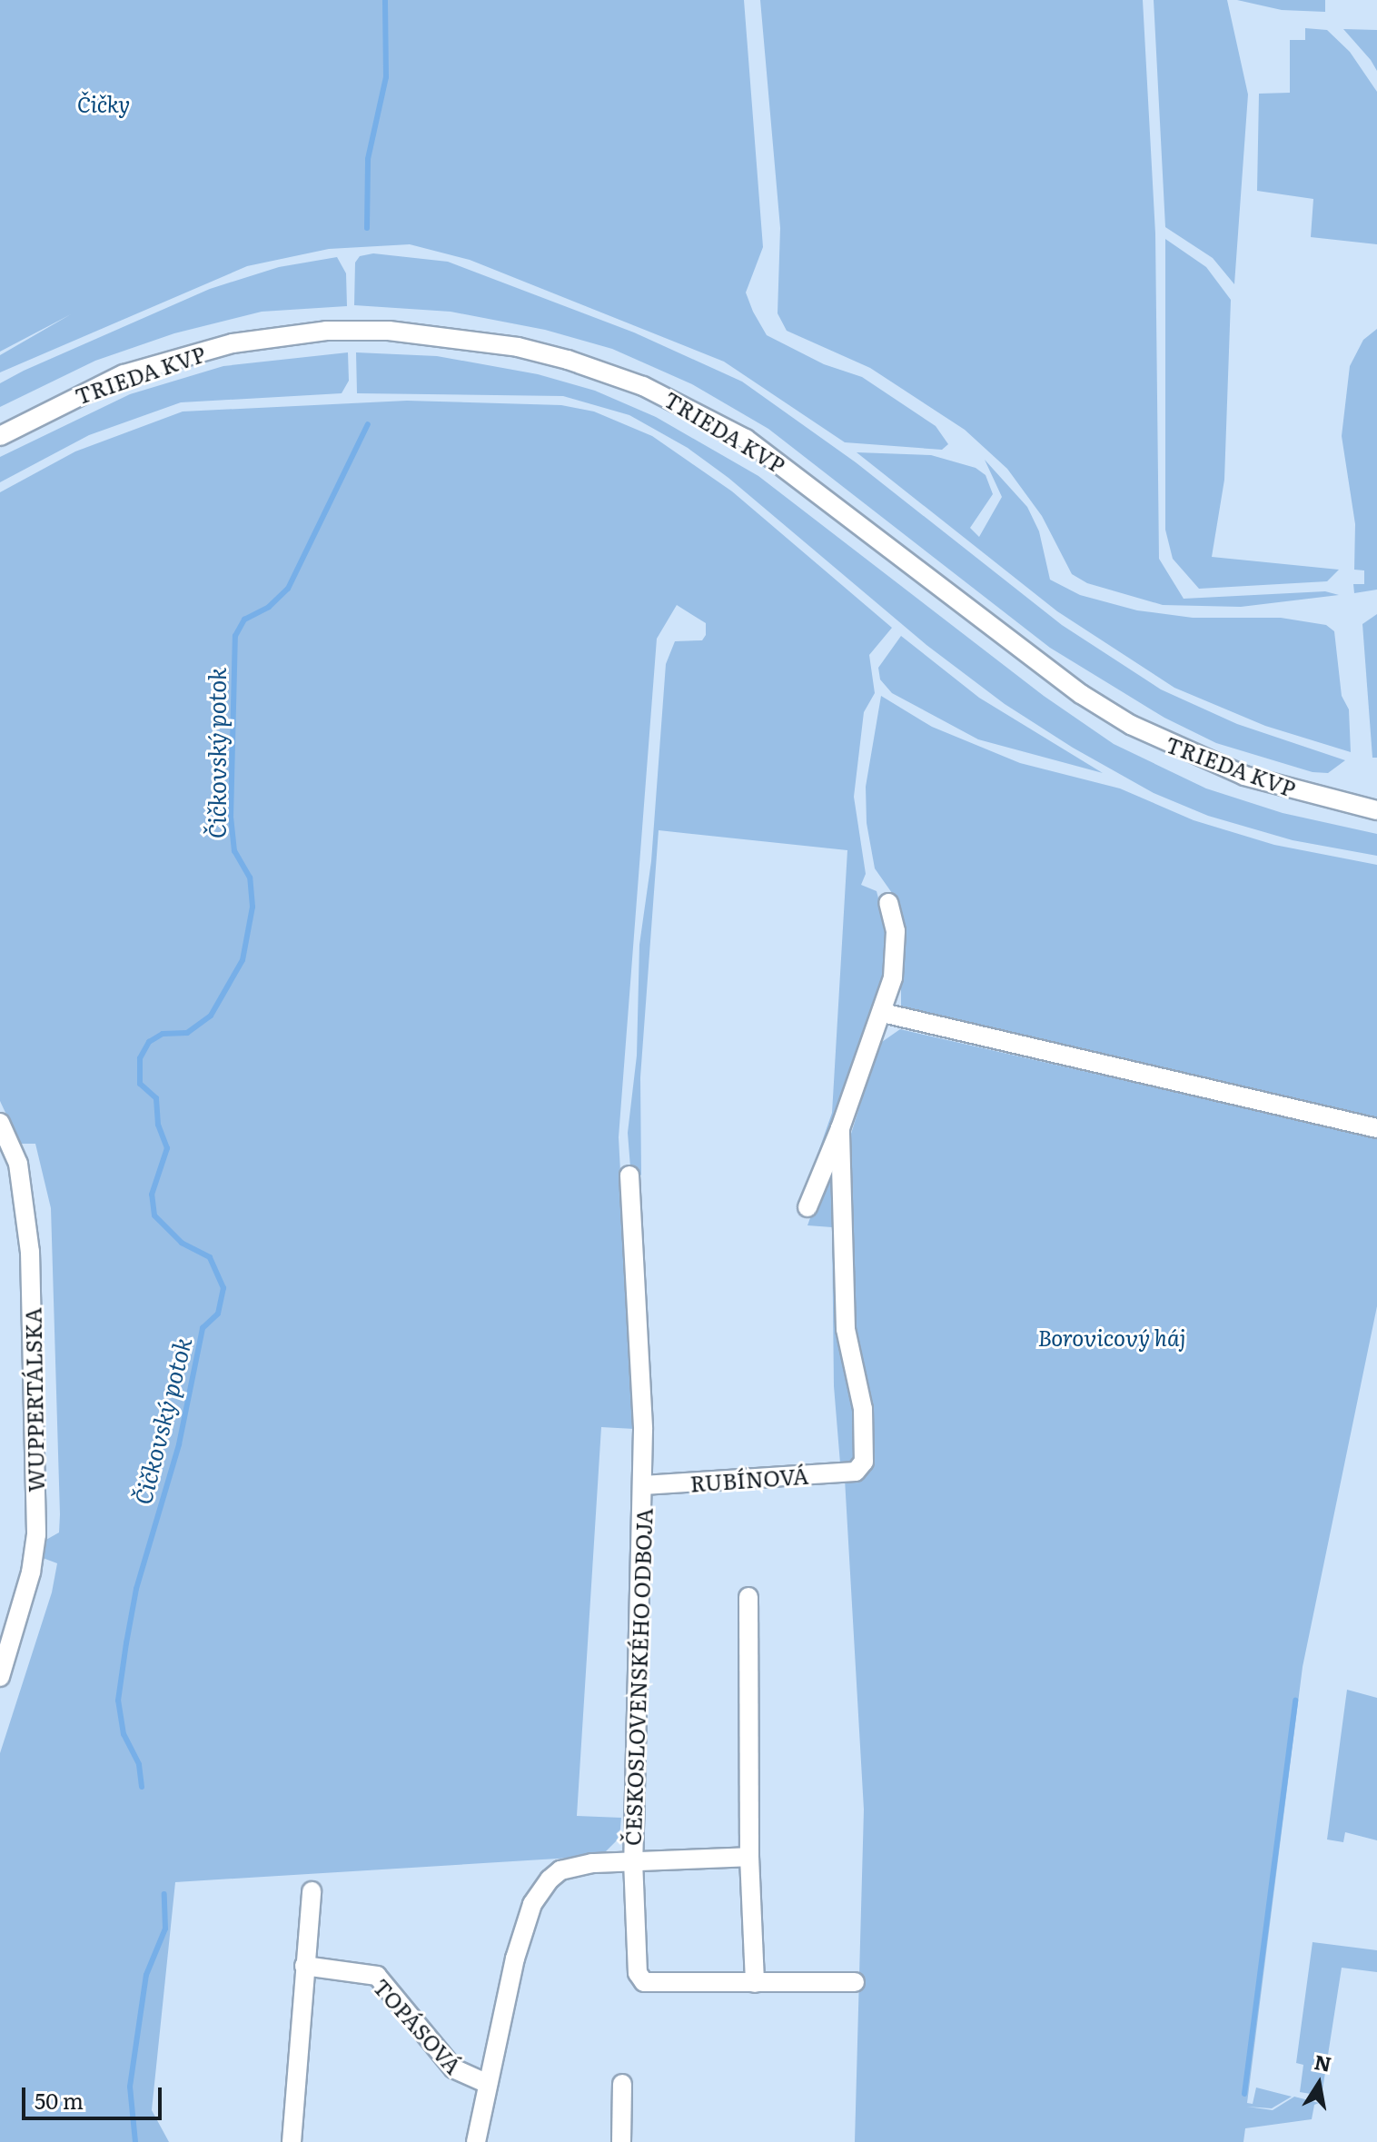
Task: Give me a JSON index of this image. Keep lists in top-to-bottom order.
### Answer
{
  "streets": {
    "street": [
      "TRIEDA KVP",
      "WUPPERTÁLSKA",
      "RUBÍNOVÁ",
      "ČESKOSLOVENSKÉHO ODBOJA",
      "TOPÁSOVÁ"
    ]
  },
  "crossings": [
    ["RUBÍNOVÁ", "ČESKOSLOVENSKÉHO ODBOJA"],
    ["ČESKOSLOVENSKÉHO ODBOJA", "TOPÁSOVÁ"]
  ],
  "water": ["Čičkovský potok"],
  "parks": ["Čičky", "Borovicový háj"],
  "scale_bar": "50 m",
  "north": "top"
}
